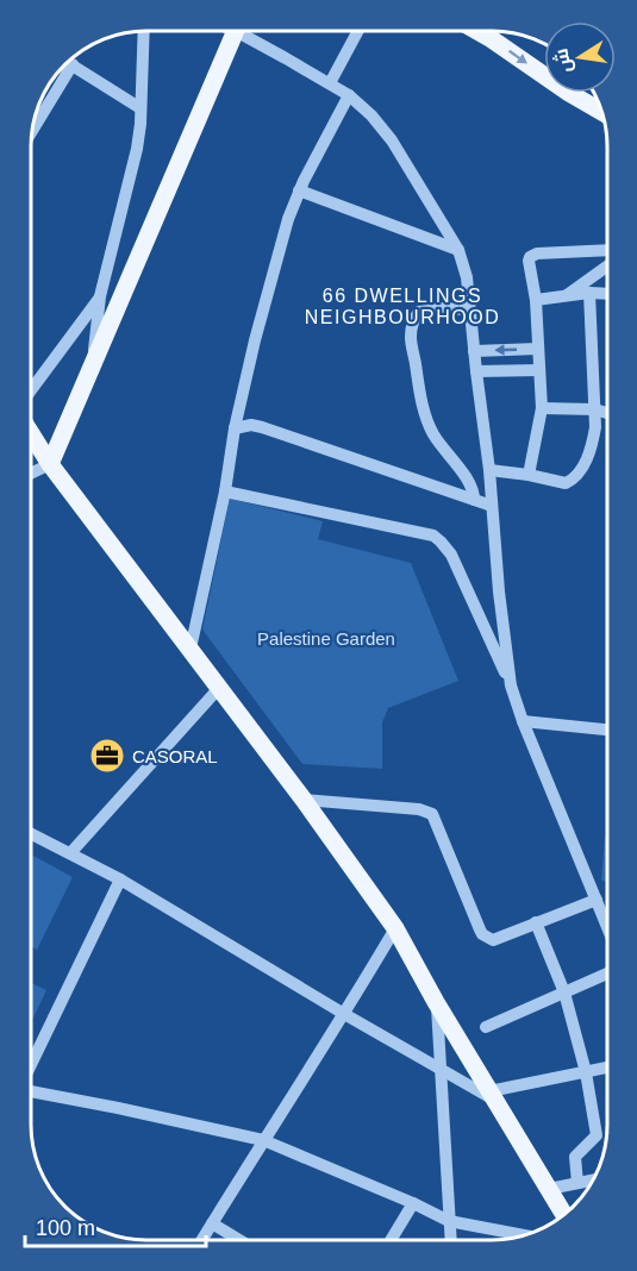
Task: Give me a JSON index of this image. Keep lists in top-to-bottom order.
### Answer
{
  "districts": ["66 DWELLINGS NEIGHBOURHOOD"],
  "parks": ["Palestine Garden"],
  "places": {
    "office": ["CASORAL"]
  },
  "scale_bar": "100 m",
  "north": "left"
}
